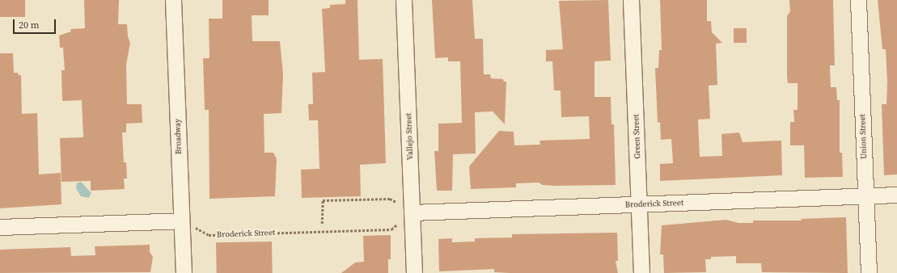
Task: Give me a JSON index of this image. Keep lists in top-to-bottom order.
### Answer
{
  "streets": {
    "street": [
      "Broadway",
      "Vallejo Street",
      "Green Street",
      "Union Street",
      "Broderick Street"
    ]
  },
  "crossings": [
    ["Broadway", "Broderick Street"],
    ["Vallejo Street", "Broderick Street"],
    ["Green Street", "Broderick Street"],
    ["Union Street", "Broderick Street"]
  ],
  "scale_bar": "20 m"
}
